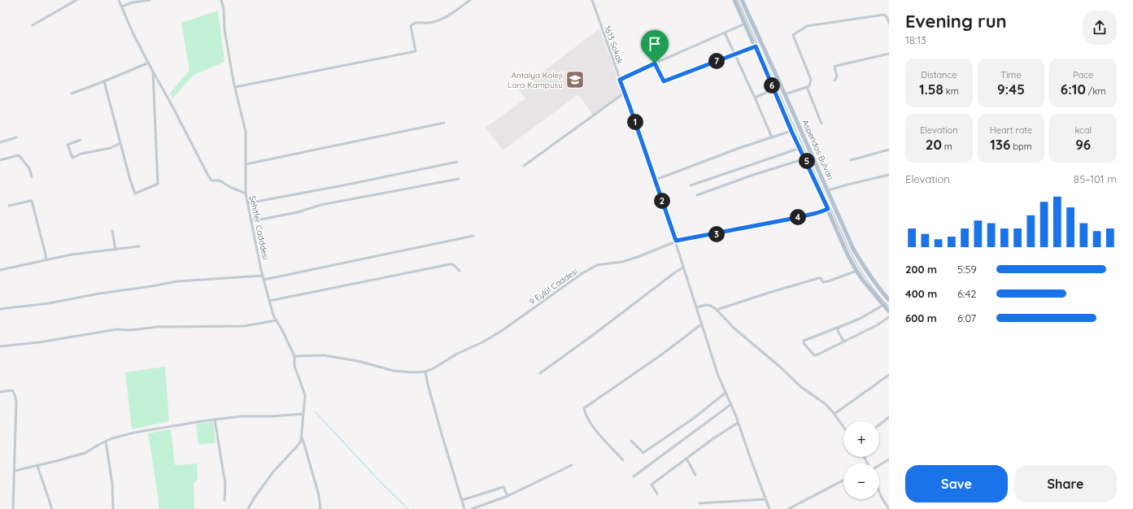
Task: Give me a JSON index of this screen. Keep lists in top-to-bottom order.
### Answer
{
  "streets": {
    "main road": ["Aspendos Bulvarı"],
    "street": ["1613 Sokak", "Şehitler Cadddesi", "9 Eylül Caddesi"]
  },
  "crossings": [
    ["1613 Sokak", "9 Eylül Caddesi"],
    ["Aspendos Bulvarı", "9 Eylül Caddesi"],
    ["Şehitler Cadddesi", "9 Eylül Caddesi"]
  ],
  "places": {
    "school or university": ["Antalya Koleji Lara Kampusu"]
  },
  "page": {
    "heading": ["Evening run", "18:13"],
    "pins": [
      "7",
      "6",
      "1",
      "5",
      "2",
      "4",
      "3"
    ],
    "stats": [
      ["Distance", "1.58 km"],
      ["Time", "9:45"],
      ["Pace", "6:10 /km"],
      ["Elevation", "20 m"],
      ["Heart rate", "136 bpm"],
      ["kcal", "96"]
    ],
    "chart": ["Elevation", "85–101 m"],
    "list": [
      {
        "name": "200 m",
        "note": "5:59"
      },
      {
        "name": "400 m",
        "note": "6:42"
      },
      {
        "name": "600 m",
        "note": "6:07"
      }
    ],
    "map_buttons": ["+", "−"],
    "buttons": ["Save", "Share"]
  }
}
